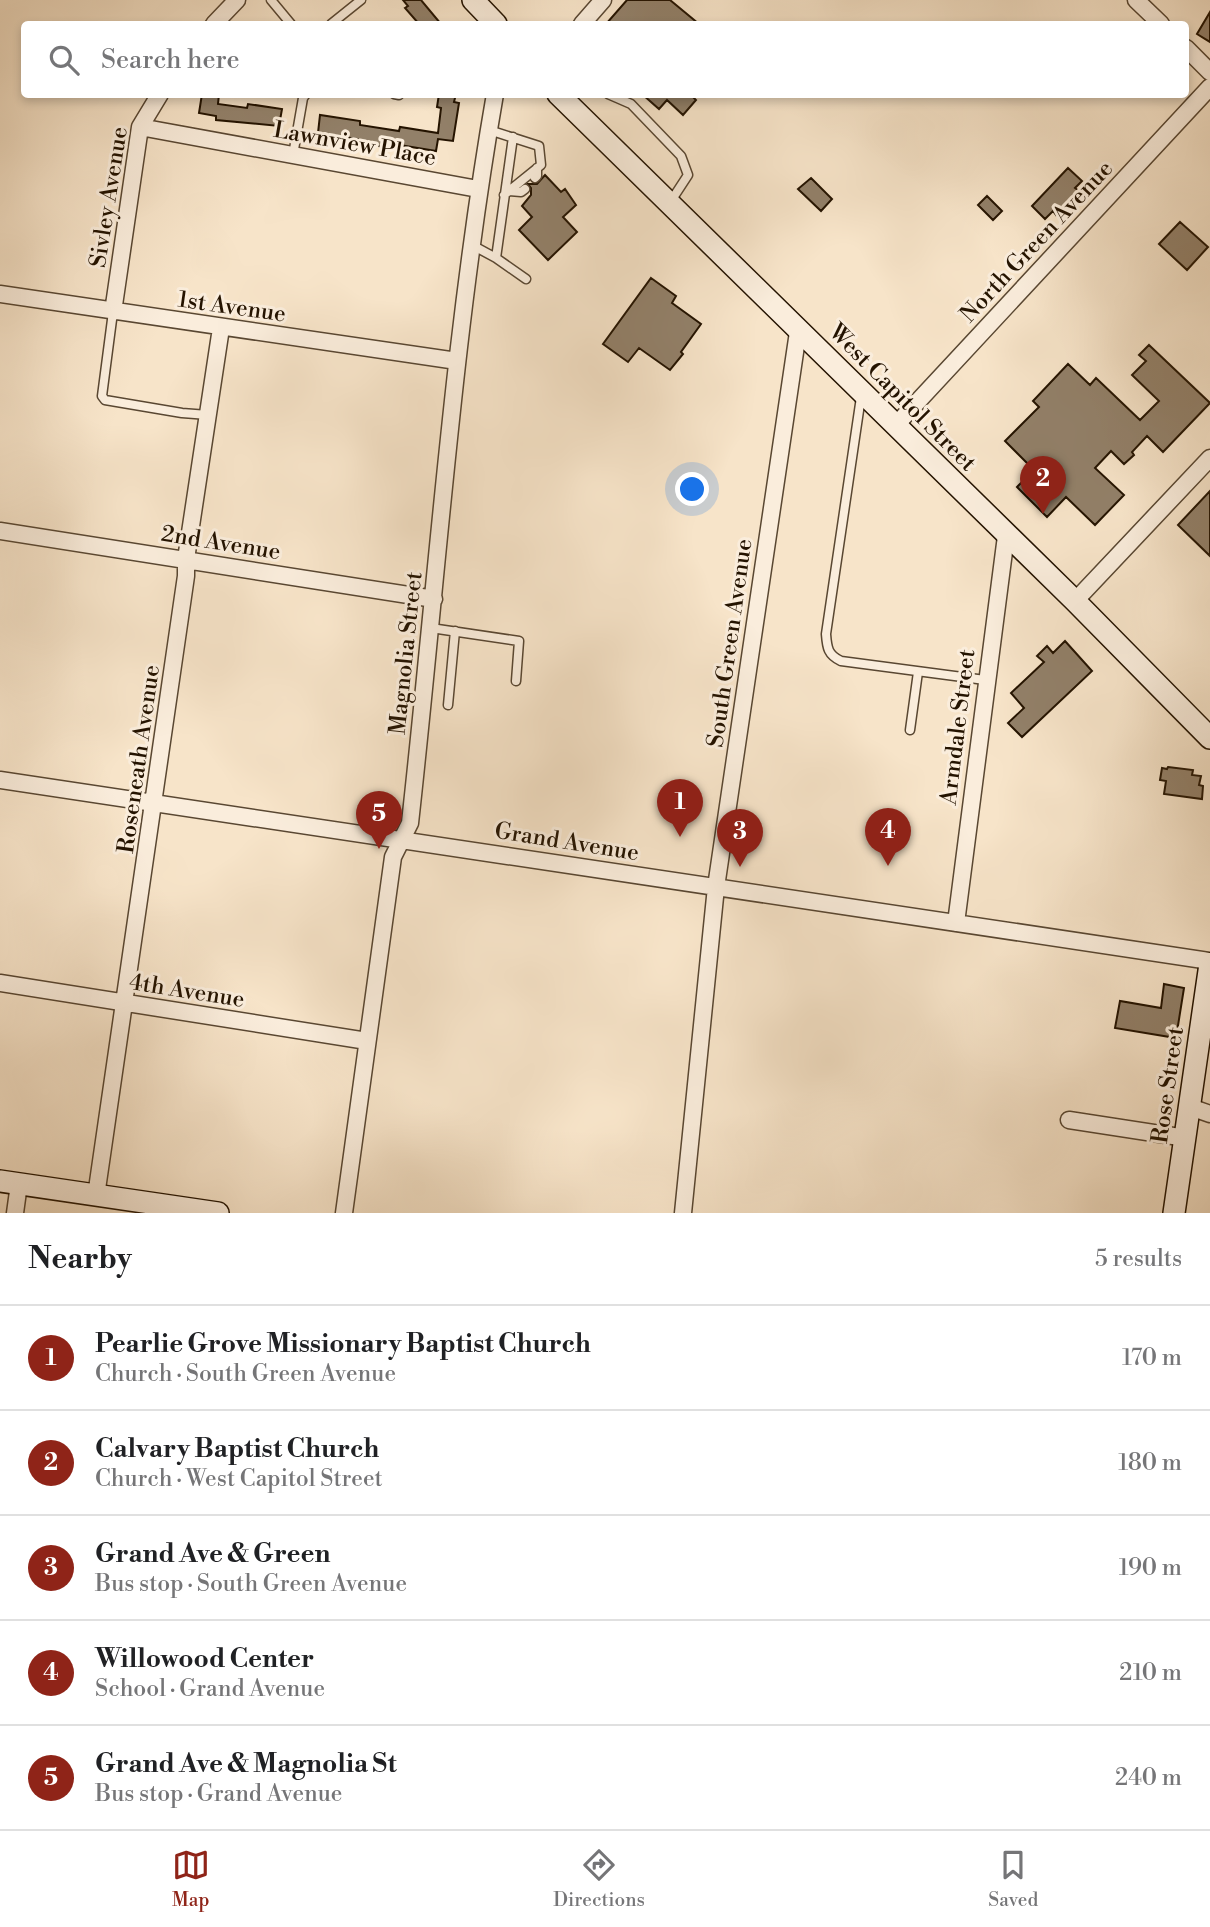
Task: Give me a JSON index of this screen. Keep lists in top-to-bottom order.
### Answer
{
  "streets": {
    "main road": ["West Capitol Street", "Rose Street"],
    "street": [
      "Lawnview Place",
      "Sivley Avenue",
      "North Green Avenue",
      "1st Avenue",
      "2nd Avenue",
      "South Green Avenue",
      "Magnolia Street",
      "Armdale Street",
      "Roseneath Avenue",
      "Grand Avenue",
      "4th Avenue"
    ]
  },
  "crossings": [
    ["Lawnview Place", "Sivley Avenue"],
    ["Lawnview Place", "Magnolia Street"],
    ["Sivley Avenue", "1st Avenue"],
    ["North Green Avenue", "West Capitol Street"],
    ["1st Avenue", "Magnolia Street"],
    ["1st Avenue", "Roseneath Avenue"],
    ["West Capitol Street", "South Green Avenue"],
    ["West Capitol Street", "Armdale Street"],
    ["2nd Avenue", "Magnolia Street"],
    ["2nd Avenue", "Roseneath Avenue"],
    ["South Green Avenue", "Grand Avenue"],
    ["Magnolia Street", "Grand Avenue"],
    ["Magnolia Street", "4th Avenue"],
    ["Armdale Street", "Grand Avenue"],
    ["Roseneath Avenue", "Grand Avenue"],
    ["Roseneath Avenue", "4th Avenue"],
    ["Grand Avenue", "Rose Street"]
  ],
  "page": {
    "search": "Search here",
    "pins": [
      "2",
      "1",
      "5",
      "4",
      "3"
    ],
    "heading": ["Nearby", "5 results"],
    "list": [
      {
        "mark": "1",
        "name": "Pearlie Grove Missionary Baptist Church",
        "note": "Church · South Green Avenue",
        "value": "170 m"
      },
      {
        "mark": "2",
        "name": "Calvary Baptist Church",
        "note": "Church · West Capitol Street",
        "value": "180 m"
      },
      {
        "mark": "3",
        "name": "Grand Ave & Green",
        "note": "Bus stop · South Green Avenue",
        "value": "190 m"
      },
      {
        "mark": "4",
        "name": "Willowood Center",
        "note": "School · Grand Avenue",
        "value": "210 m"
      },
      {
        "mark": "5",
        "name": "Grand Ave & Magnolia St",
        "note": "Bus stop · Grand Avenue",
        "value": "240 m"
      }
    ],
    "nav": ["Map", "Directions", "Saved"]
  }
}
